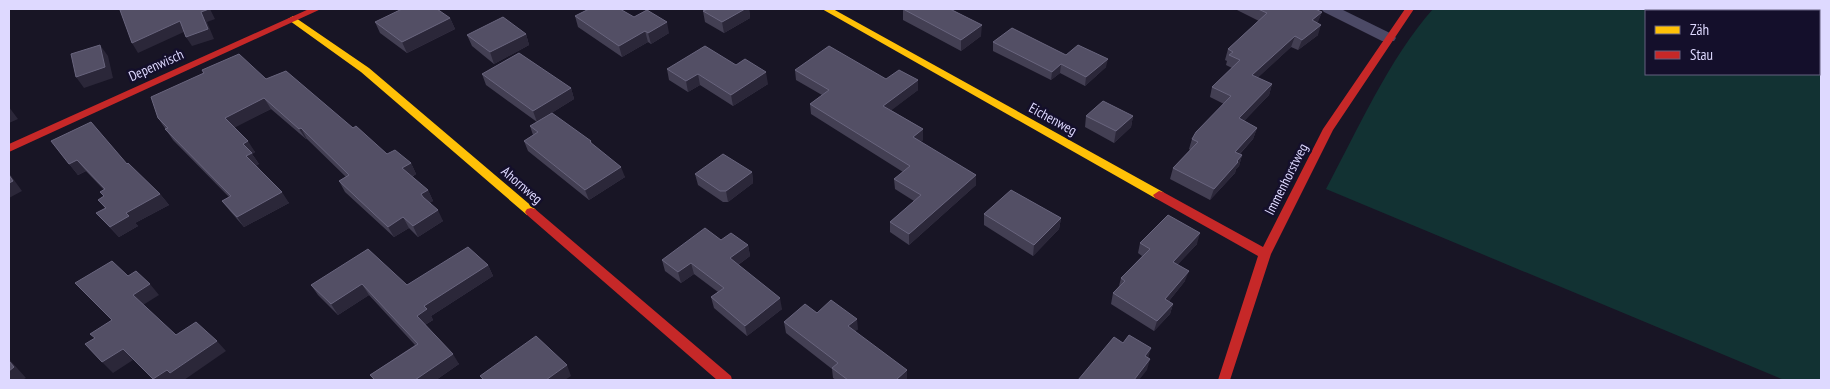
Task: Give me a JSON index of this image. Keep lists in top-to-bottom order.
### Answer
{
  "streets": {
    "street": [
      "Depenwisch",
      "Eichenweg",
      "Immenhorstweg",
      "Ahornweg"
    ]
  },
  "crossings": [
    ["Depenwisch", "Ahornweg"],
    ["Eichenweg", "Immenhorstweg"]
  ],
  "legend": ["Zäh", "Stau"]
}
